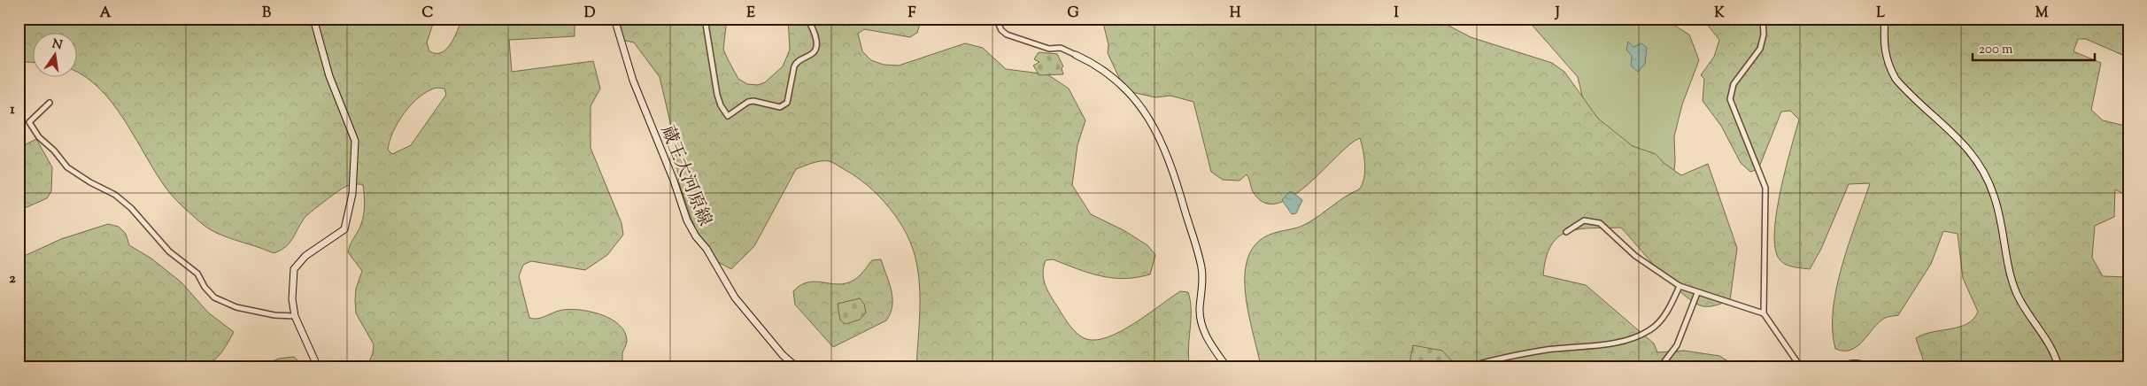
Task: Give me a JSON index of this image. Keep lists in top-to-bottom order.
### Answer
{
  "streets": {
    "street": ["蔵王大河原線"]
  },
  "scale_bar": "200 m",
  "north": "top",
  "grid": {
    "columns": [
      "A",
      "B",
      "C",
      "D",
      "E",
      "F",
      "G",
      "H",
      "I",
      "J",
      "K",
      "L",
      "M"
    ],
    "rows": ["1", "2"]
  }
}
